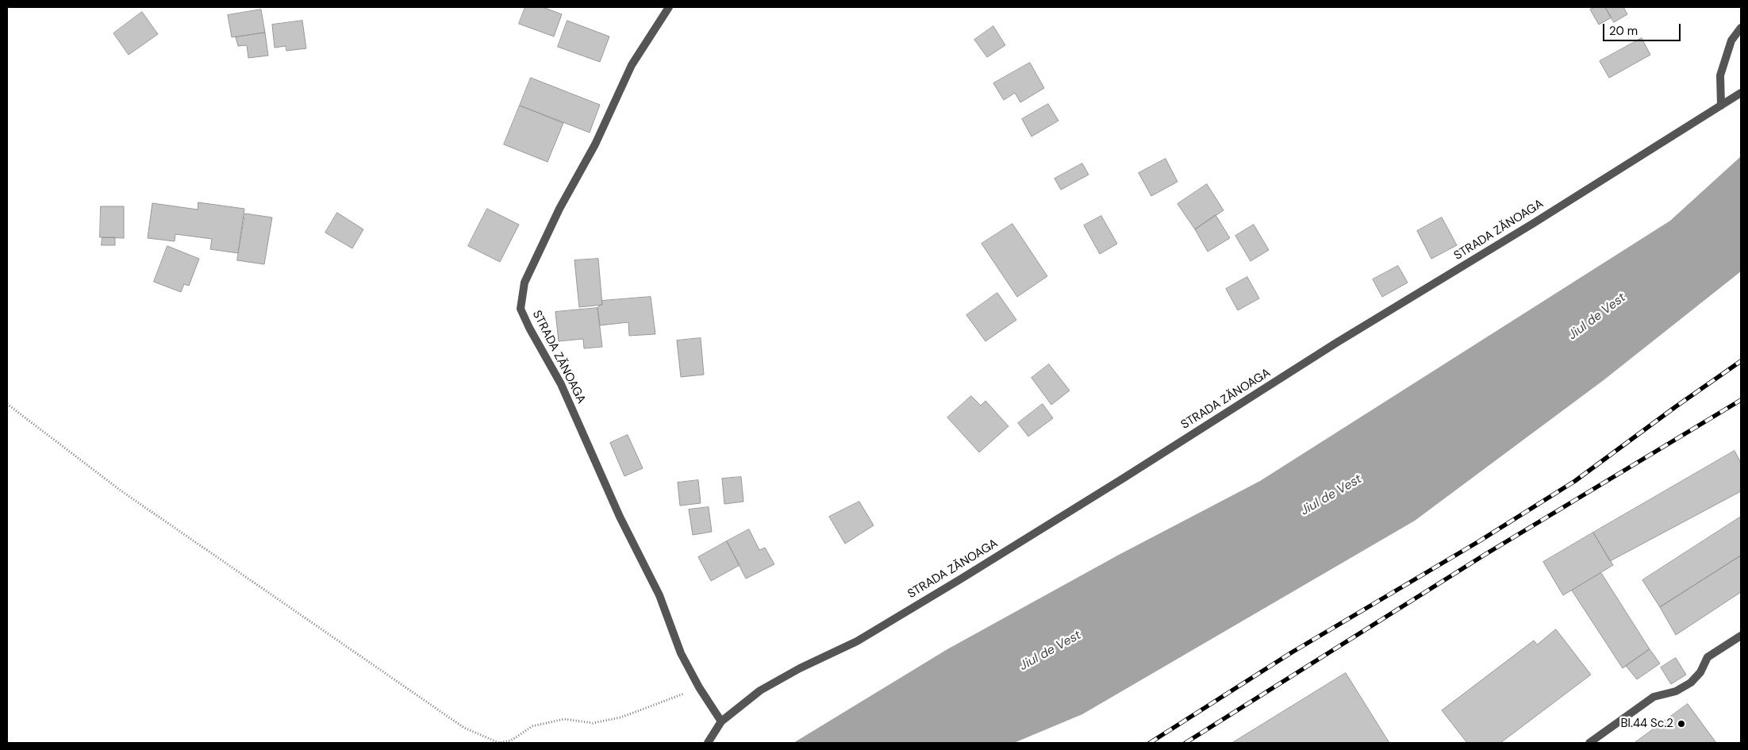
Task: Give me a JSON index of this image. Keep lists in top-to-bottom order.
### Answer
{
  "streets": {
    "street": ["STRADA ZĂNOAGA"]
  },
  "water": ["Jiul de Vest"],
  "places": ["Bl.44 Sc.2"],
  "scale_bar": "20 m"
}
